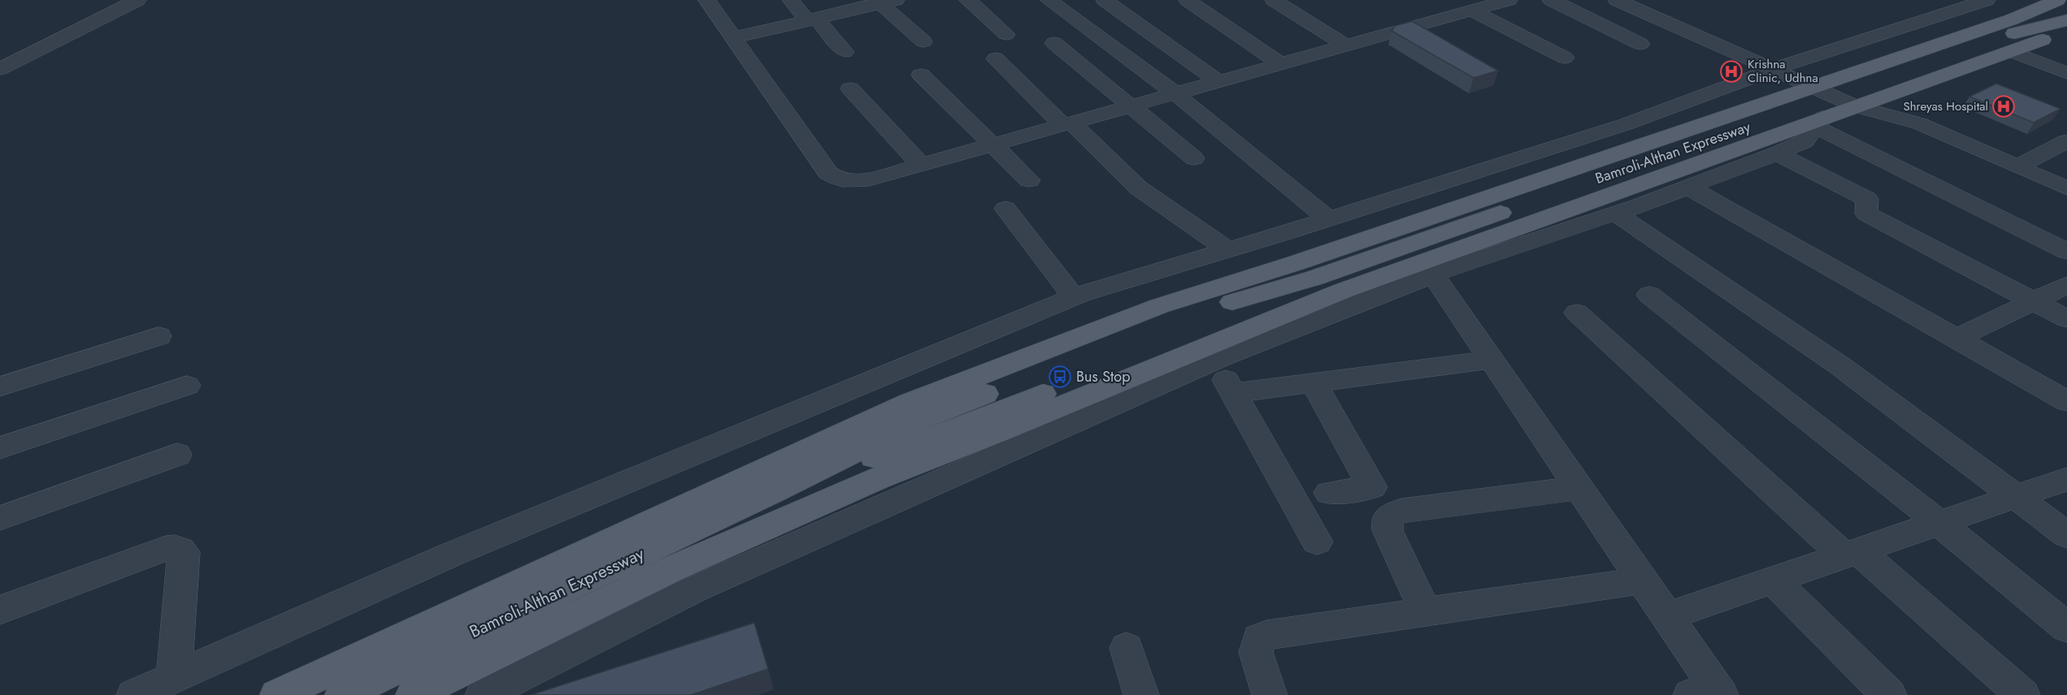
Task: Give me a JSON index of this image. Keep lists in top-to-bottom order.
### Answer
{
  "streets": {
    "main road": ["Bamroli-Althan Expressway"]
  },
  "places": {
    "hospital": ["Krishna Clinic, Udhna", "Shreyas Hospital"],
    "bus stop": ["Bus Stop"]
  }
}
